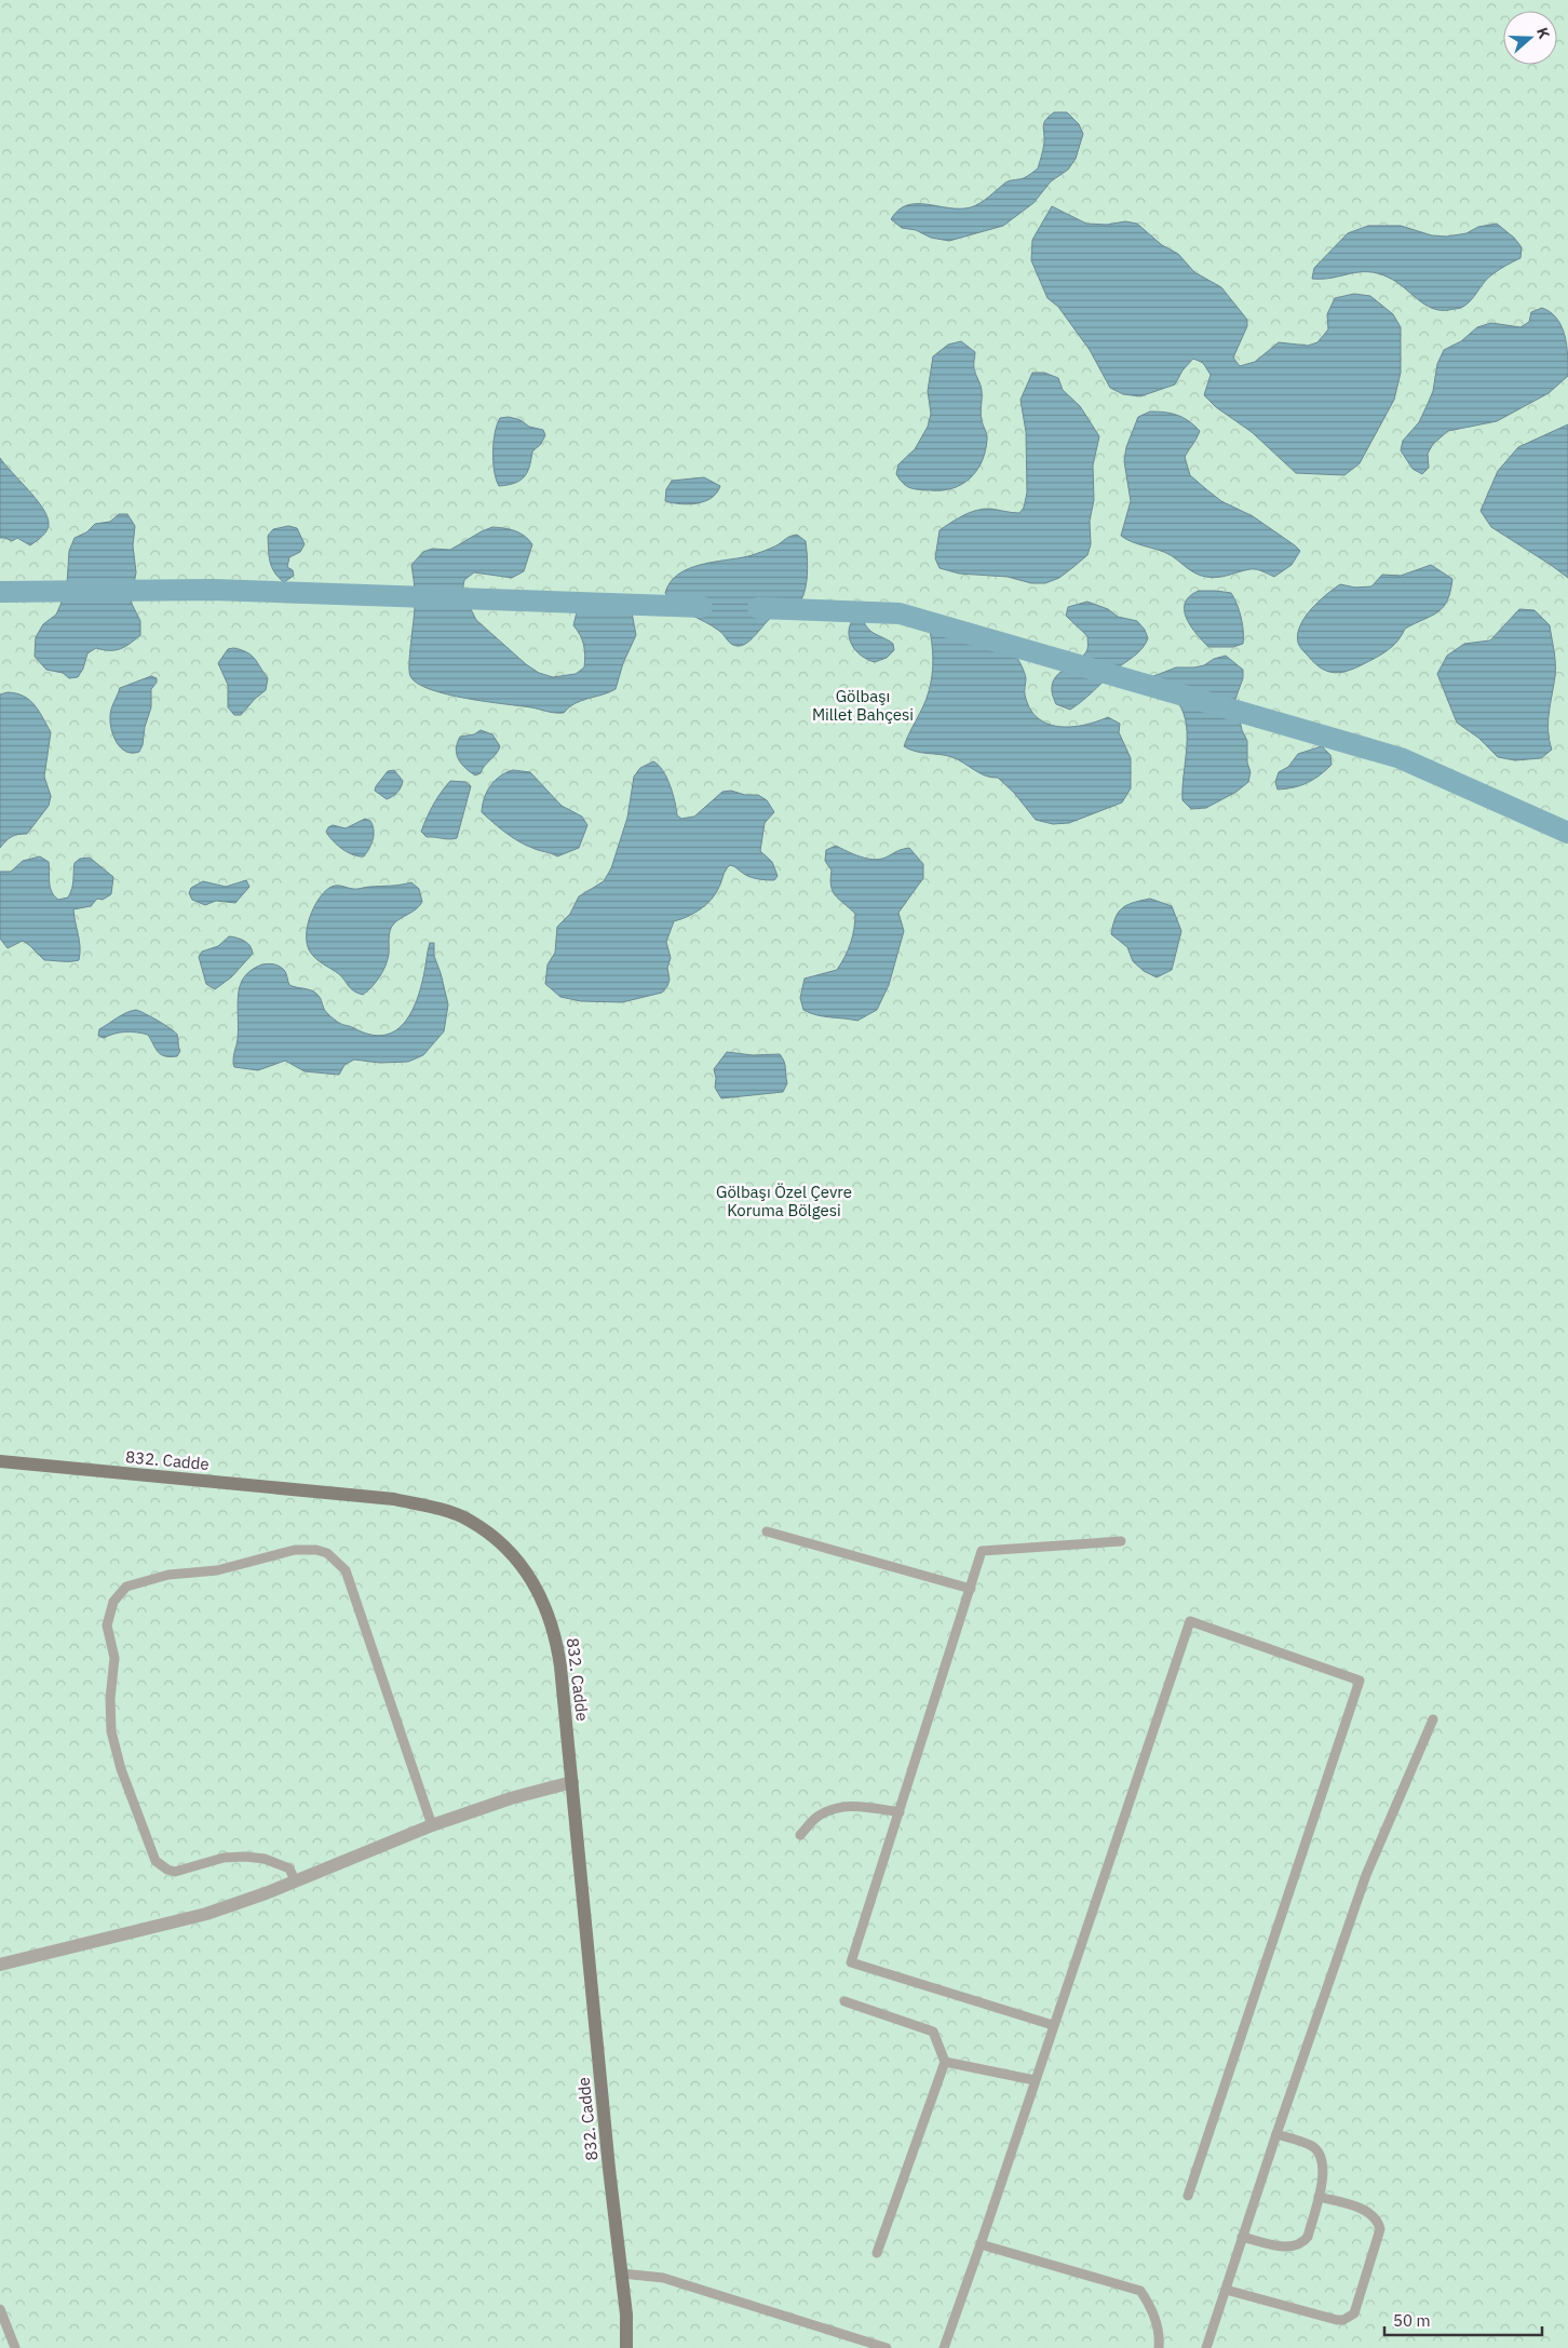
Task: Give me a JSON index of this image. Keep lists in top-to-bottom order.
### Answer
{
  "streets": {
    "street": ["832. Cadde"]
  },
  "parks": ["Gölbaşı Millet Bahçesi", "Gölbaşı Özel Çevre Koruma Bölgesi"],
  "scale_bar": "50 m",
  "north": "right"
}
